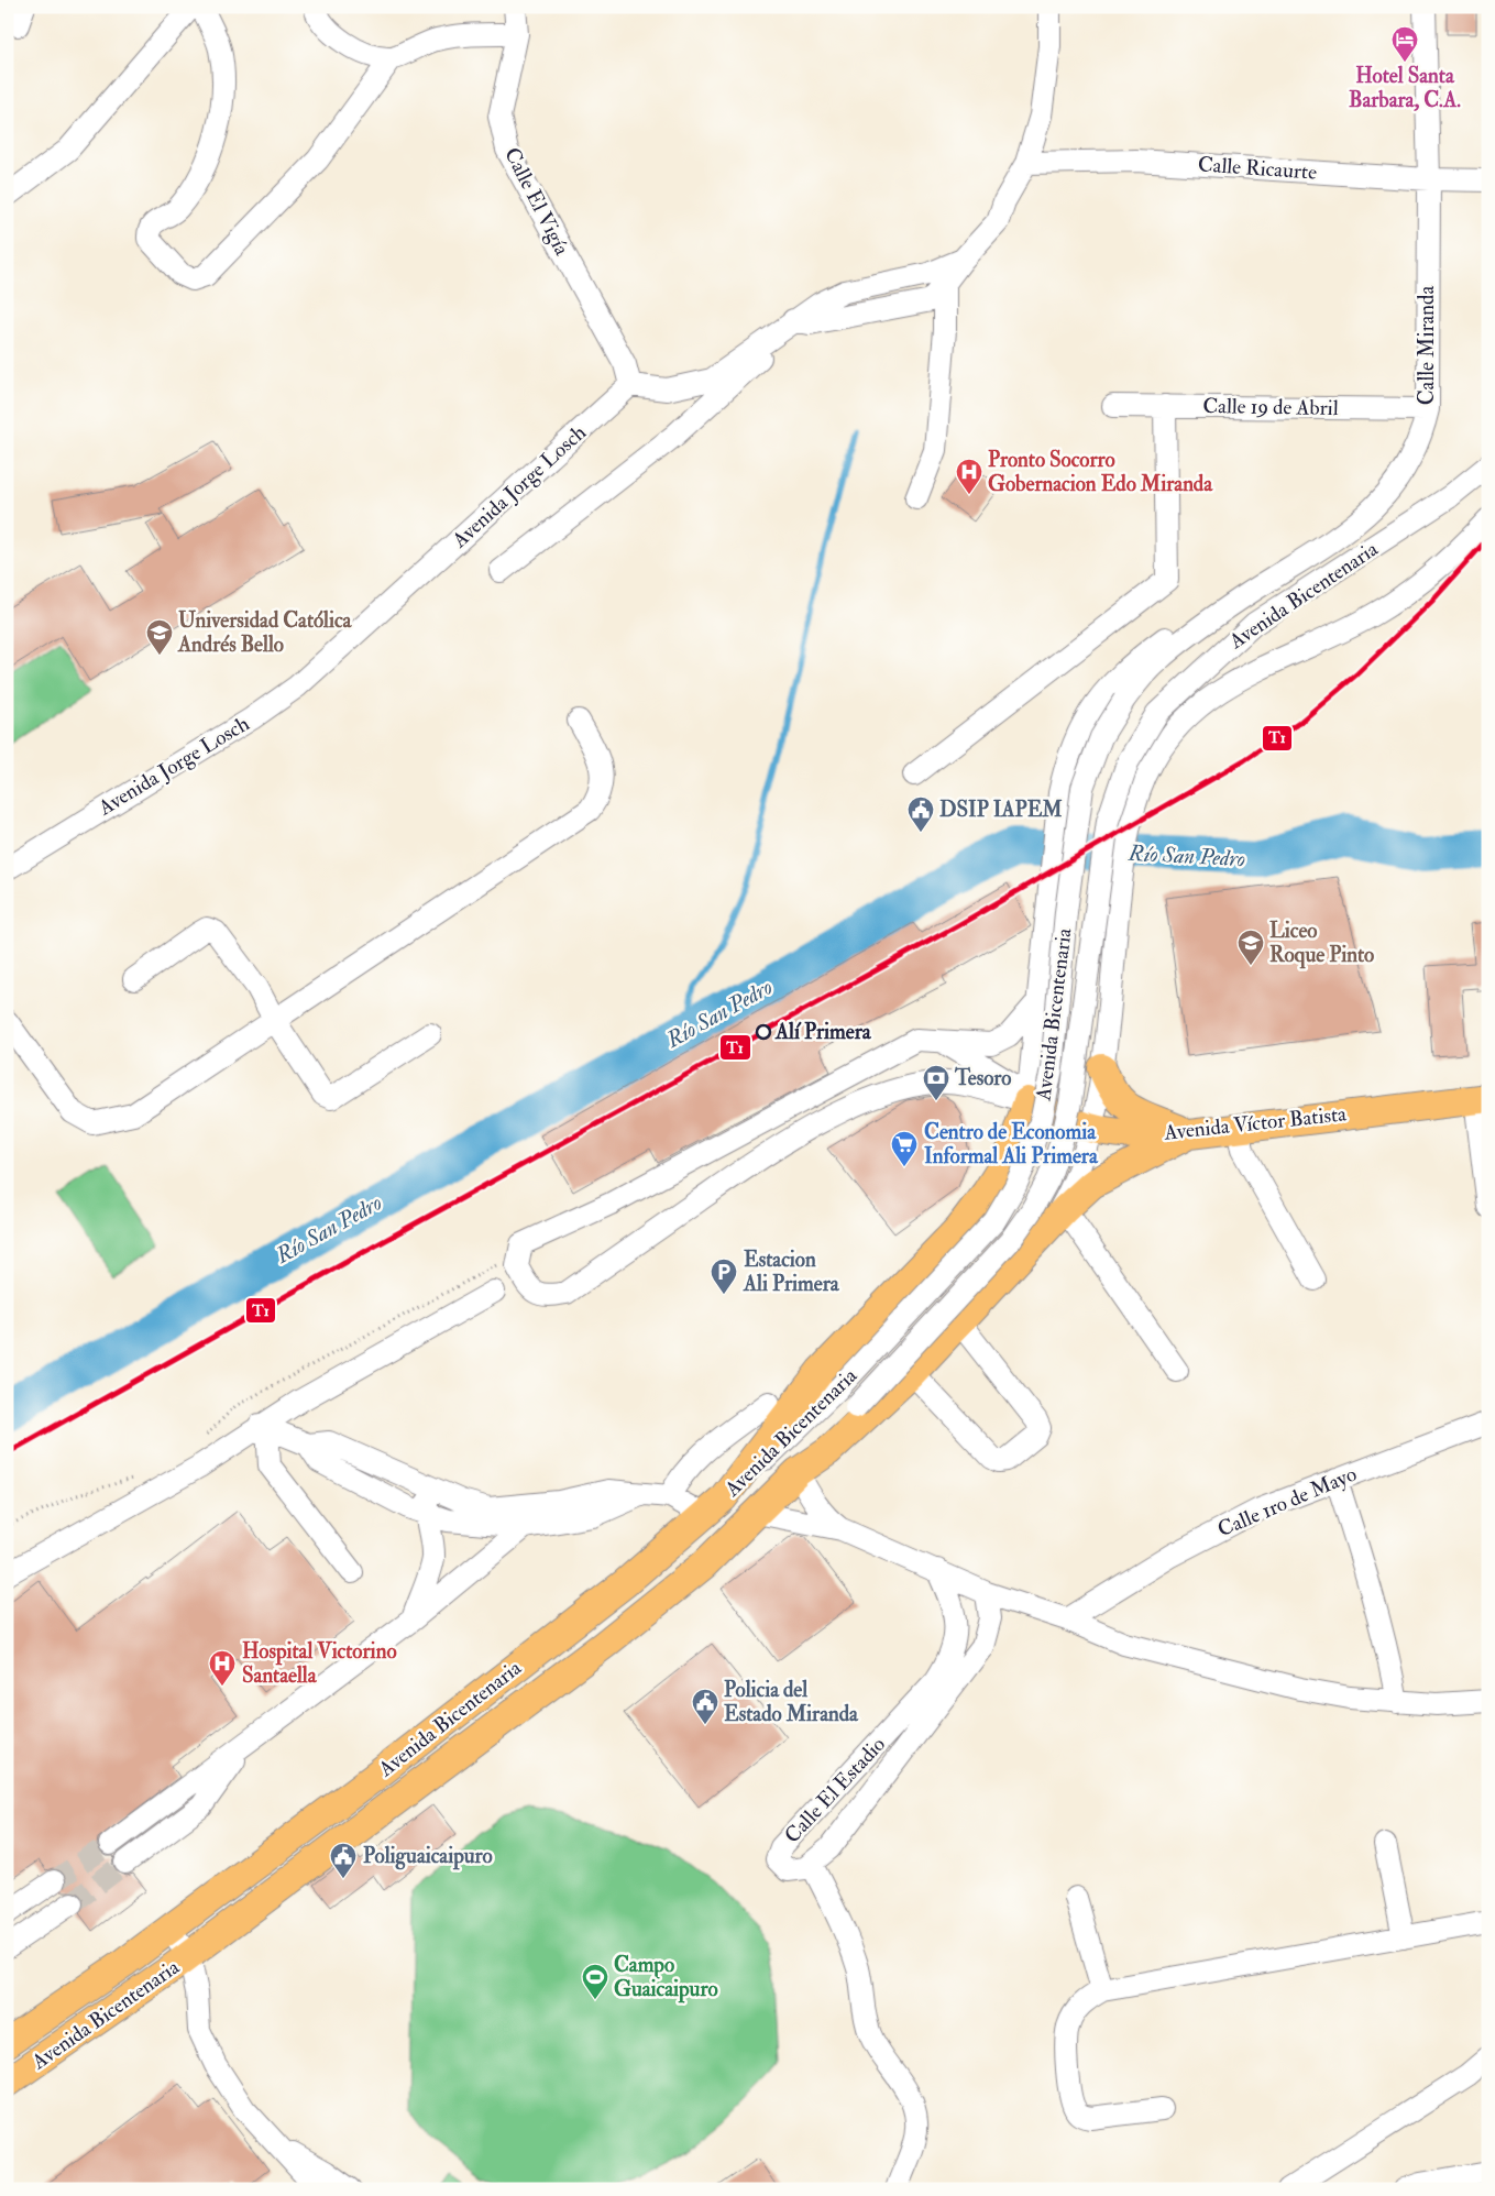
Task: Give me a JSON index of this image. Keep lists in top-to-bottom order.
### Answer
{
  "streets": {
    "main road": ["Avenida Bicentenaria", "Avenida Víctor Batista"],
    "street": [
      "Calle Ricaurte",
      "Calle El Vigía",
      "Calle Miranda",
      "Calle 19 de Abril",
      "Avenida Jorge Losch",
      "Calle 1ro de Mayo",
      "Calle El Estadio"
    ]
  },
  "crossings": [
    ["Calle Ricaurte", "Calle Miranda"],
    ["Calle El Vigía", "Avenida Jorge Losch"],
    ["Calle Miranda", "Calle 19 de Abril"],
    ["Calle Miranda", "Avenida Bicentenaria"]
  ],
  "water": ["Río San Pedro"],
  "places": {
    "hotel": ["Hotel Santa Barbara, C.A."],
    "hospital": ["Pronto Socorro Gobernacion Edo Miranda", "Hospital Victorino Santaella"],
    "school or university": ["Universidad Católica Andrés Bello", "Liceo Roque Pinto"],
    "public building": ["DSIP IAPEM", "Policia del Estado Miranda", "Poliguaicaipuro"],
    "other": ["Alí Primera"],
    "bank": ["Tesoro"],
    "supermarket": ["Centro de Economia Informal Ali Primera"],
    "parking": ["Estacion Ali Primera"],
    "sports": ["Campo Guaicaipuro"]
  },
  "lines": ["transit line T1"]
}
